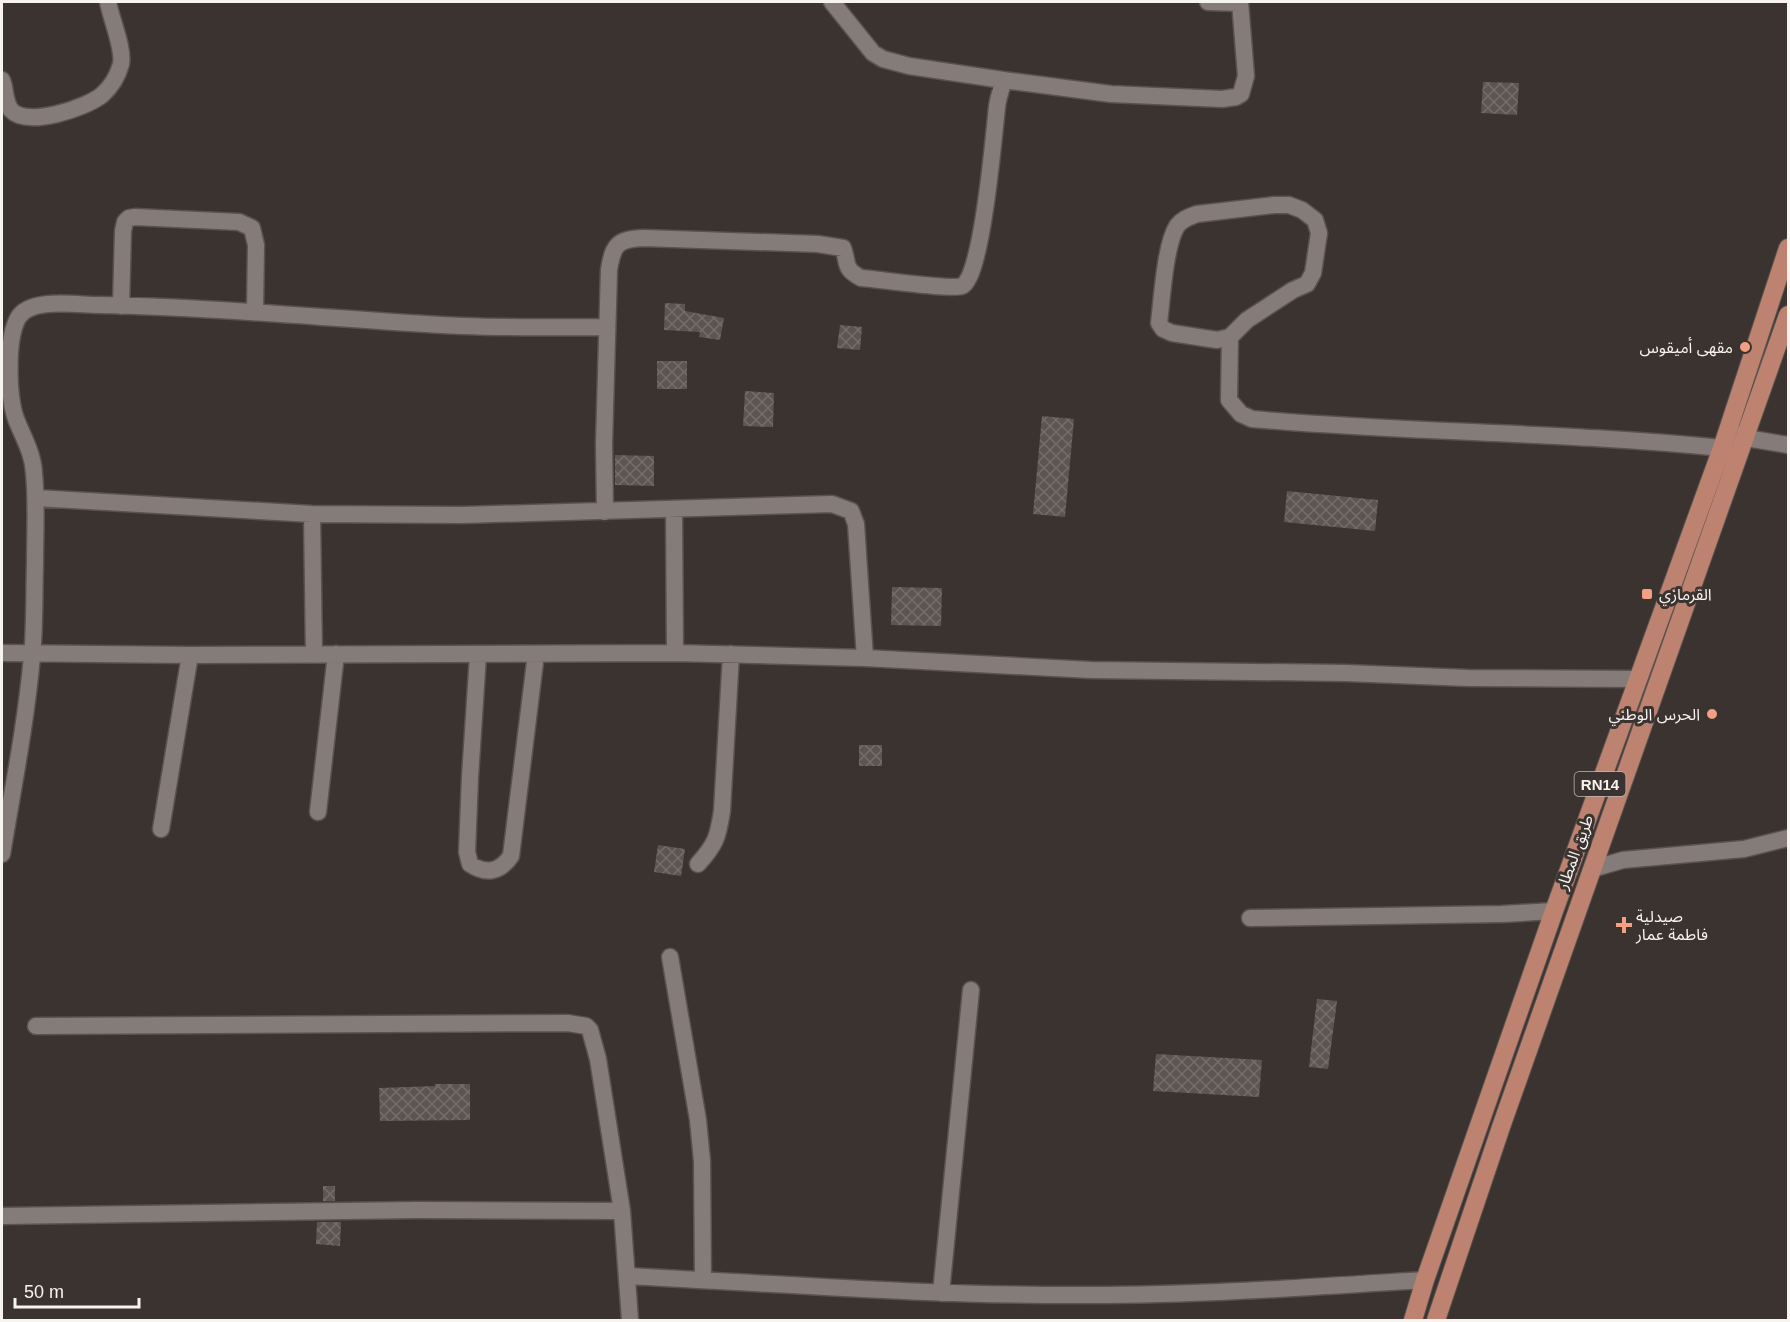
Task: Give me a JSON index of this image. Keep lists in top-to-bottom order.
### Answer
{
  "streets": {
    "main road": ["RN14", "طريق المطار"]
  },
  "places": {
    "other": ["مقهى أميقوس", "الحرس الوطني"],
    "transit": ["القرمازي"],
    "health": ["صيدلية فاطمة عمار"]
  },
  "scale_bar": "50 m"
}
